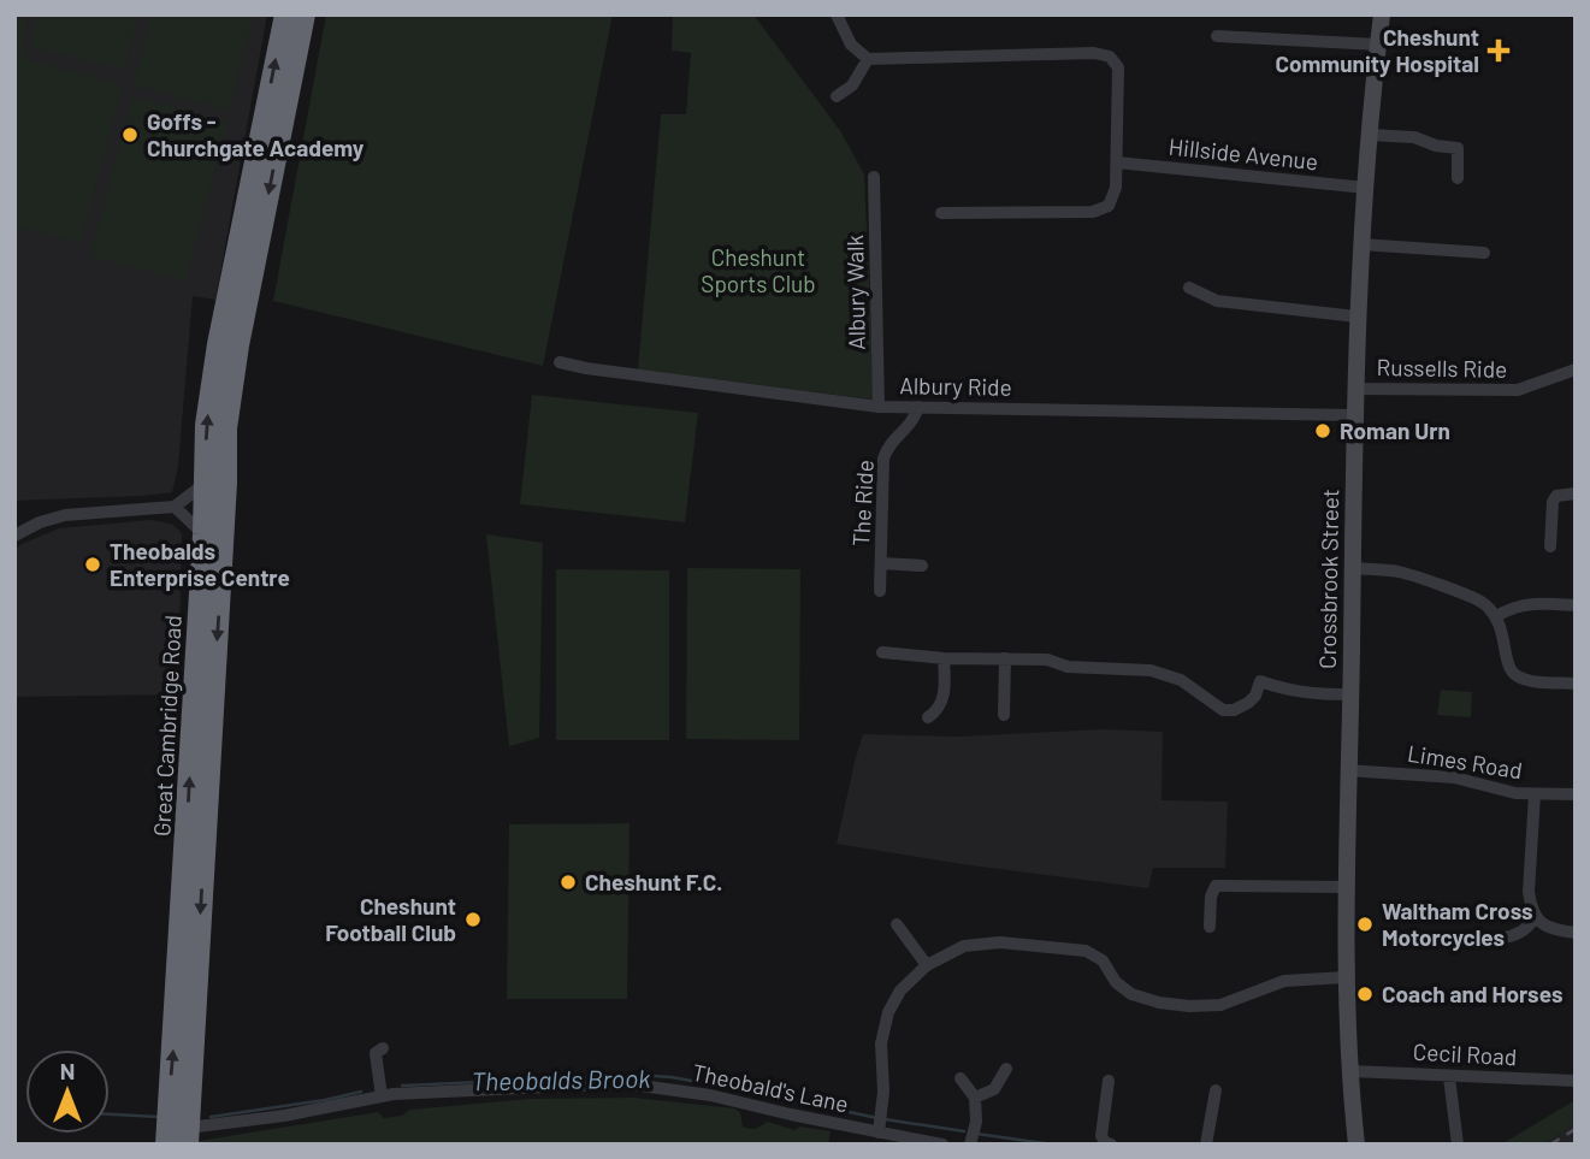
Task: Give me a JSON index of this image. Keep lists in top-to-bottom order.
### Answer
{
  "streets": {
    "highway": ["Great Cambridge Road"],
    "main road": ["Crossbrook Street"],
    "street": [
      "Hillside Avenue",
      "Albury Walk",
      "Russells Ride",
      "Albury Ride",
      "The Ride",
      "Limes Road",
      "Cecil Road",
      "Theobald's Lane"
    ]
  },
  "crossings": [
    ["Hillside Avenue", "Crossbrook Street"],
    ["Albury Walk", "Albury Ride"],
    ["Russells Ride", "Crossbrook Street"],
    ["Albury Ride", "The Ride"],
    ["Albury Ride", "Crossbrook Street"],
    ["Crossbrook Street", "Limes Road"],
    ["Crossbrook Street", "Cecil Road"],
    ["Great Cambridge Road", "Theobald's Lane"]
  ],
  "water": ["Theobalds Brook"],
  "parks": ["Cheshunt Sports Club"],
  "places": {
    "health": ["Cheshunt Community Hospital"],
    "other": [
      "Goffs - Churchgate Academy",
      "Roman Urn",
      "Theobalds Enterprise Centre",
      "Cheshunt F.C.",
      "Cheshunt Football Club",
      "Waltham Cross Motorcycles",
      "Coach and Horses"
    ]
  },
  "north": "top"
}
